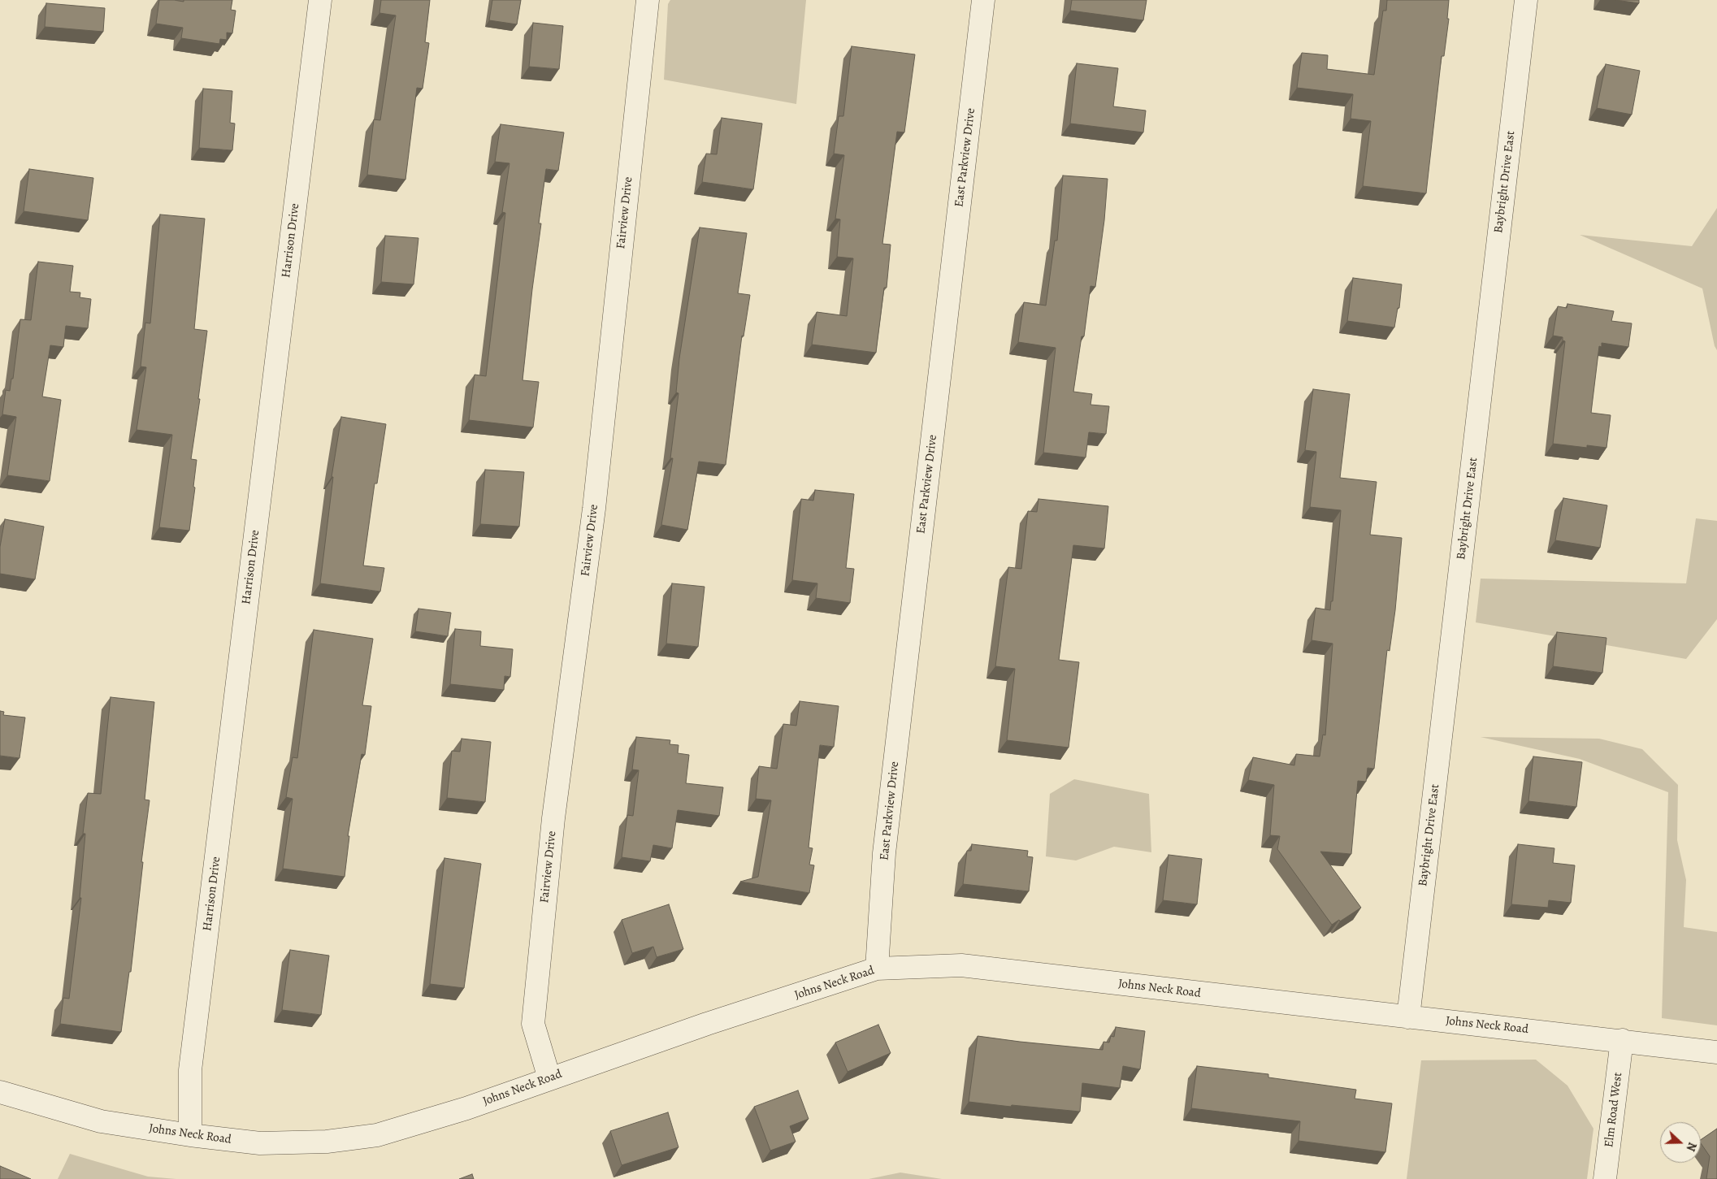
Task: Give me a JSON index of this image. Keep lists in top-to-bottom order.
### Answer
{
  "streets": {
    "street": [
      "East Parkview Drive",
      "Baybright Drive East",
      "Fairview Drive",
      "Harrison Drive",
      "Johns Neck Road",
      "Elm Road West"
    ]
  },
  "crossings": [
    ["East Parkview Drive", "Johns Neck Road"],
    ["Baybright Drive East", "Johns Neck Road"],
    ["Fairview Drive", "Johns Neck Road"],
    ["Harrison Drive", "Johns Neck Road"],
    ["Johns Neck Road", "Elm Road West"]
  ],
  "north": "right"
}
